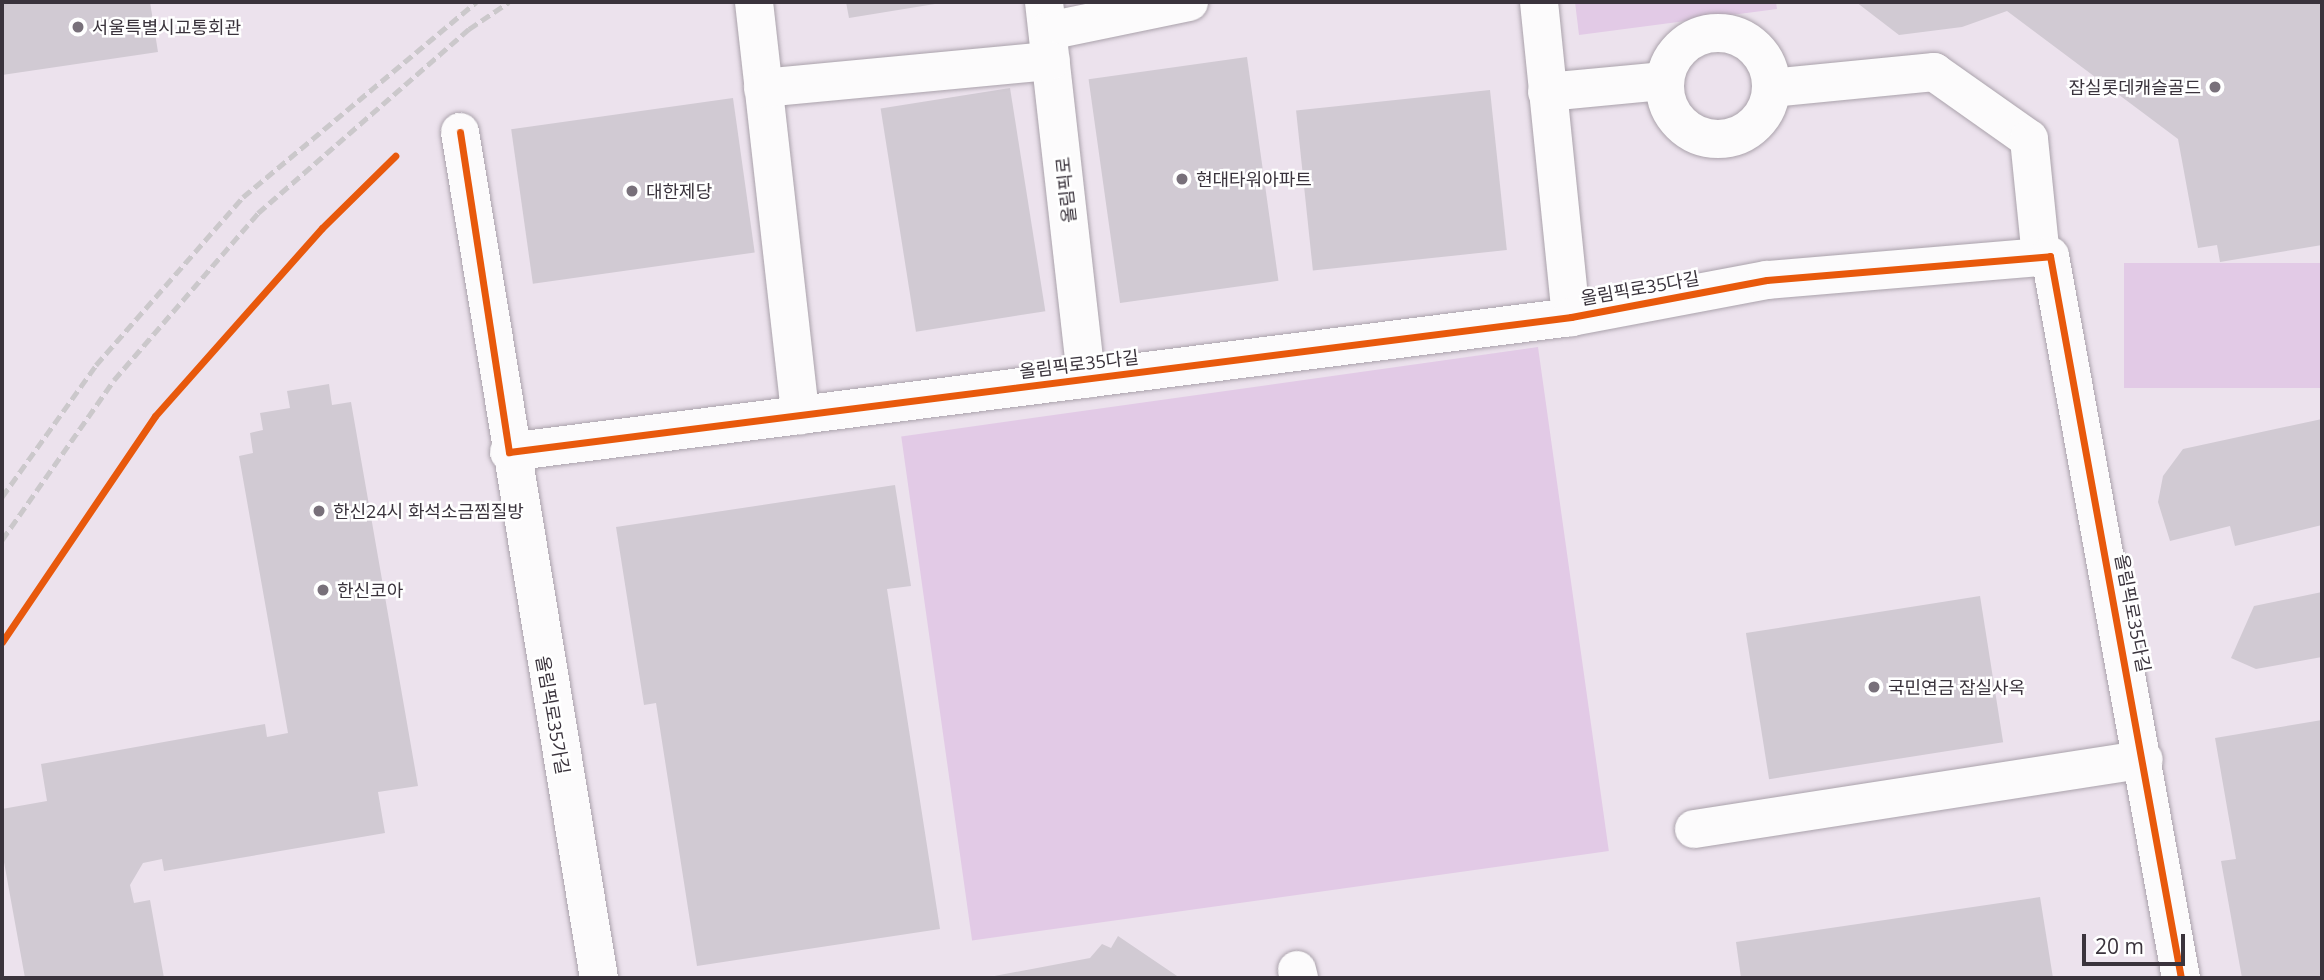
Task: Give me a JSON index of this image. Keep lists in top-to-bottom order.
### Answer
{
  "streets": {
    "street": ["올림픽로", "올림픽로35다길", "올림픽로35가길"]
  },
  "crossings": [
    ["올림픽로", "올림픽로35다길"],
    ["올림픽로35다길", "올림픽로35가길"]
  ],
  "places": [
    "서울특별시교통회관",
    "잠실롯데캐슬골드",
    "현대타워아파트",
    "대한제당",
    "한신24시 화석소금찜질방",
    "한신코아",
    "국민연금 잠실사옥"
  ],
  "scale_bar": "20 m"
}
